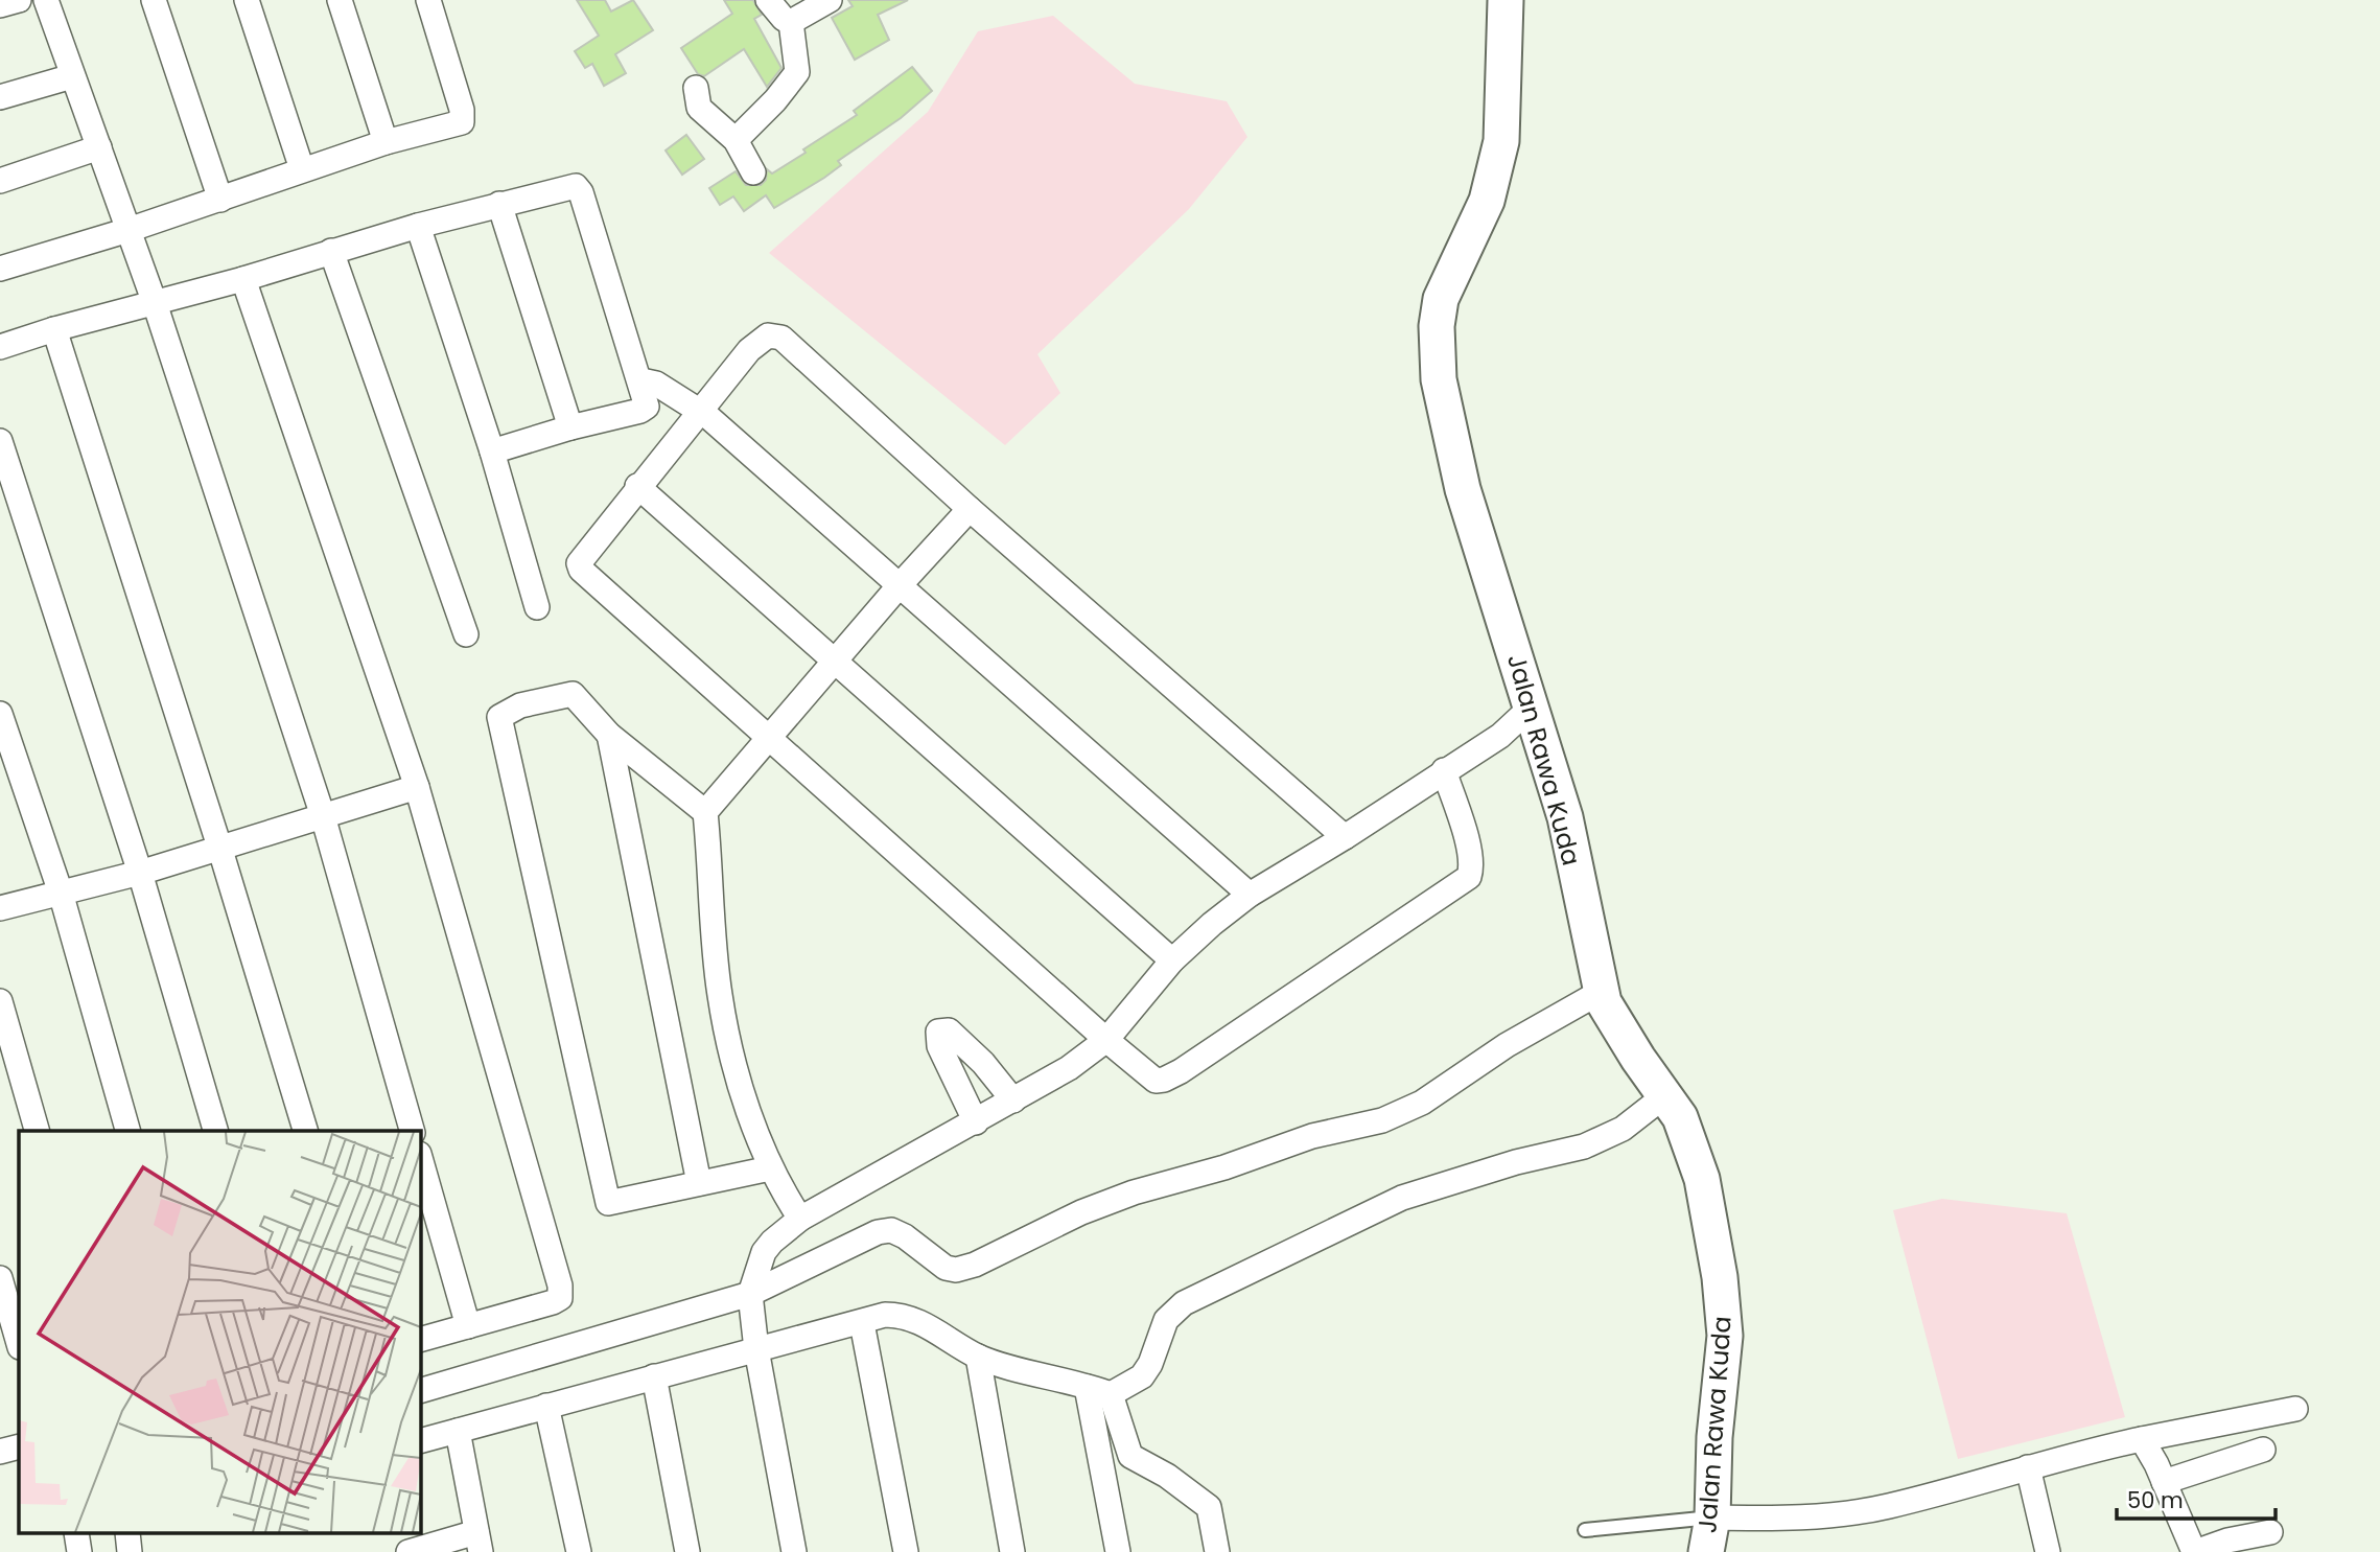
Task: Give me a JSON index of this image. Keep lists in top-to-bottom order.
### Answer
{
  "streets": {
    "street": ["Jalan Rawa Kuda"]
  },
  "scale_bar": "50 m"
}
